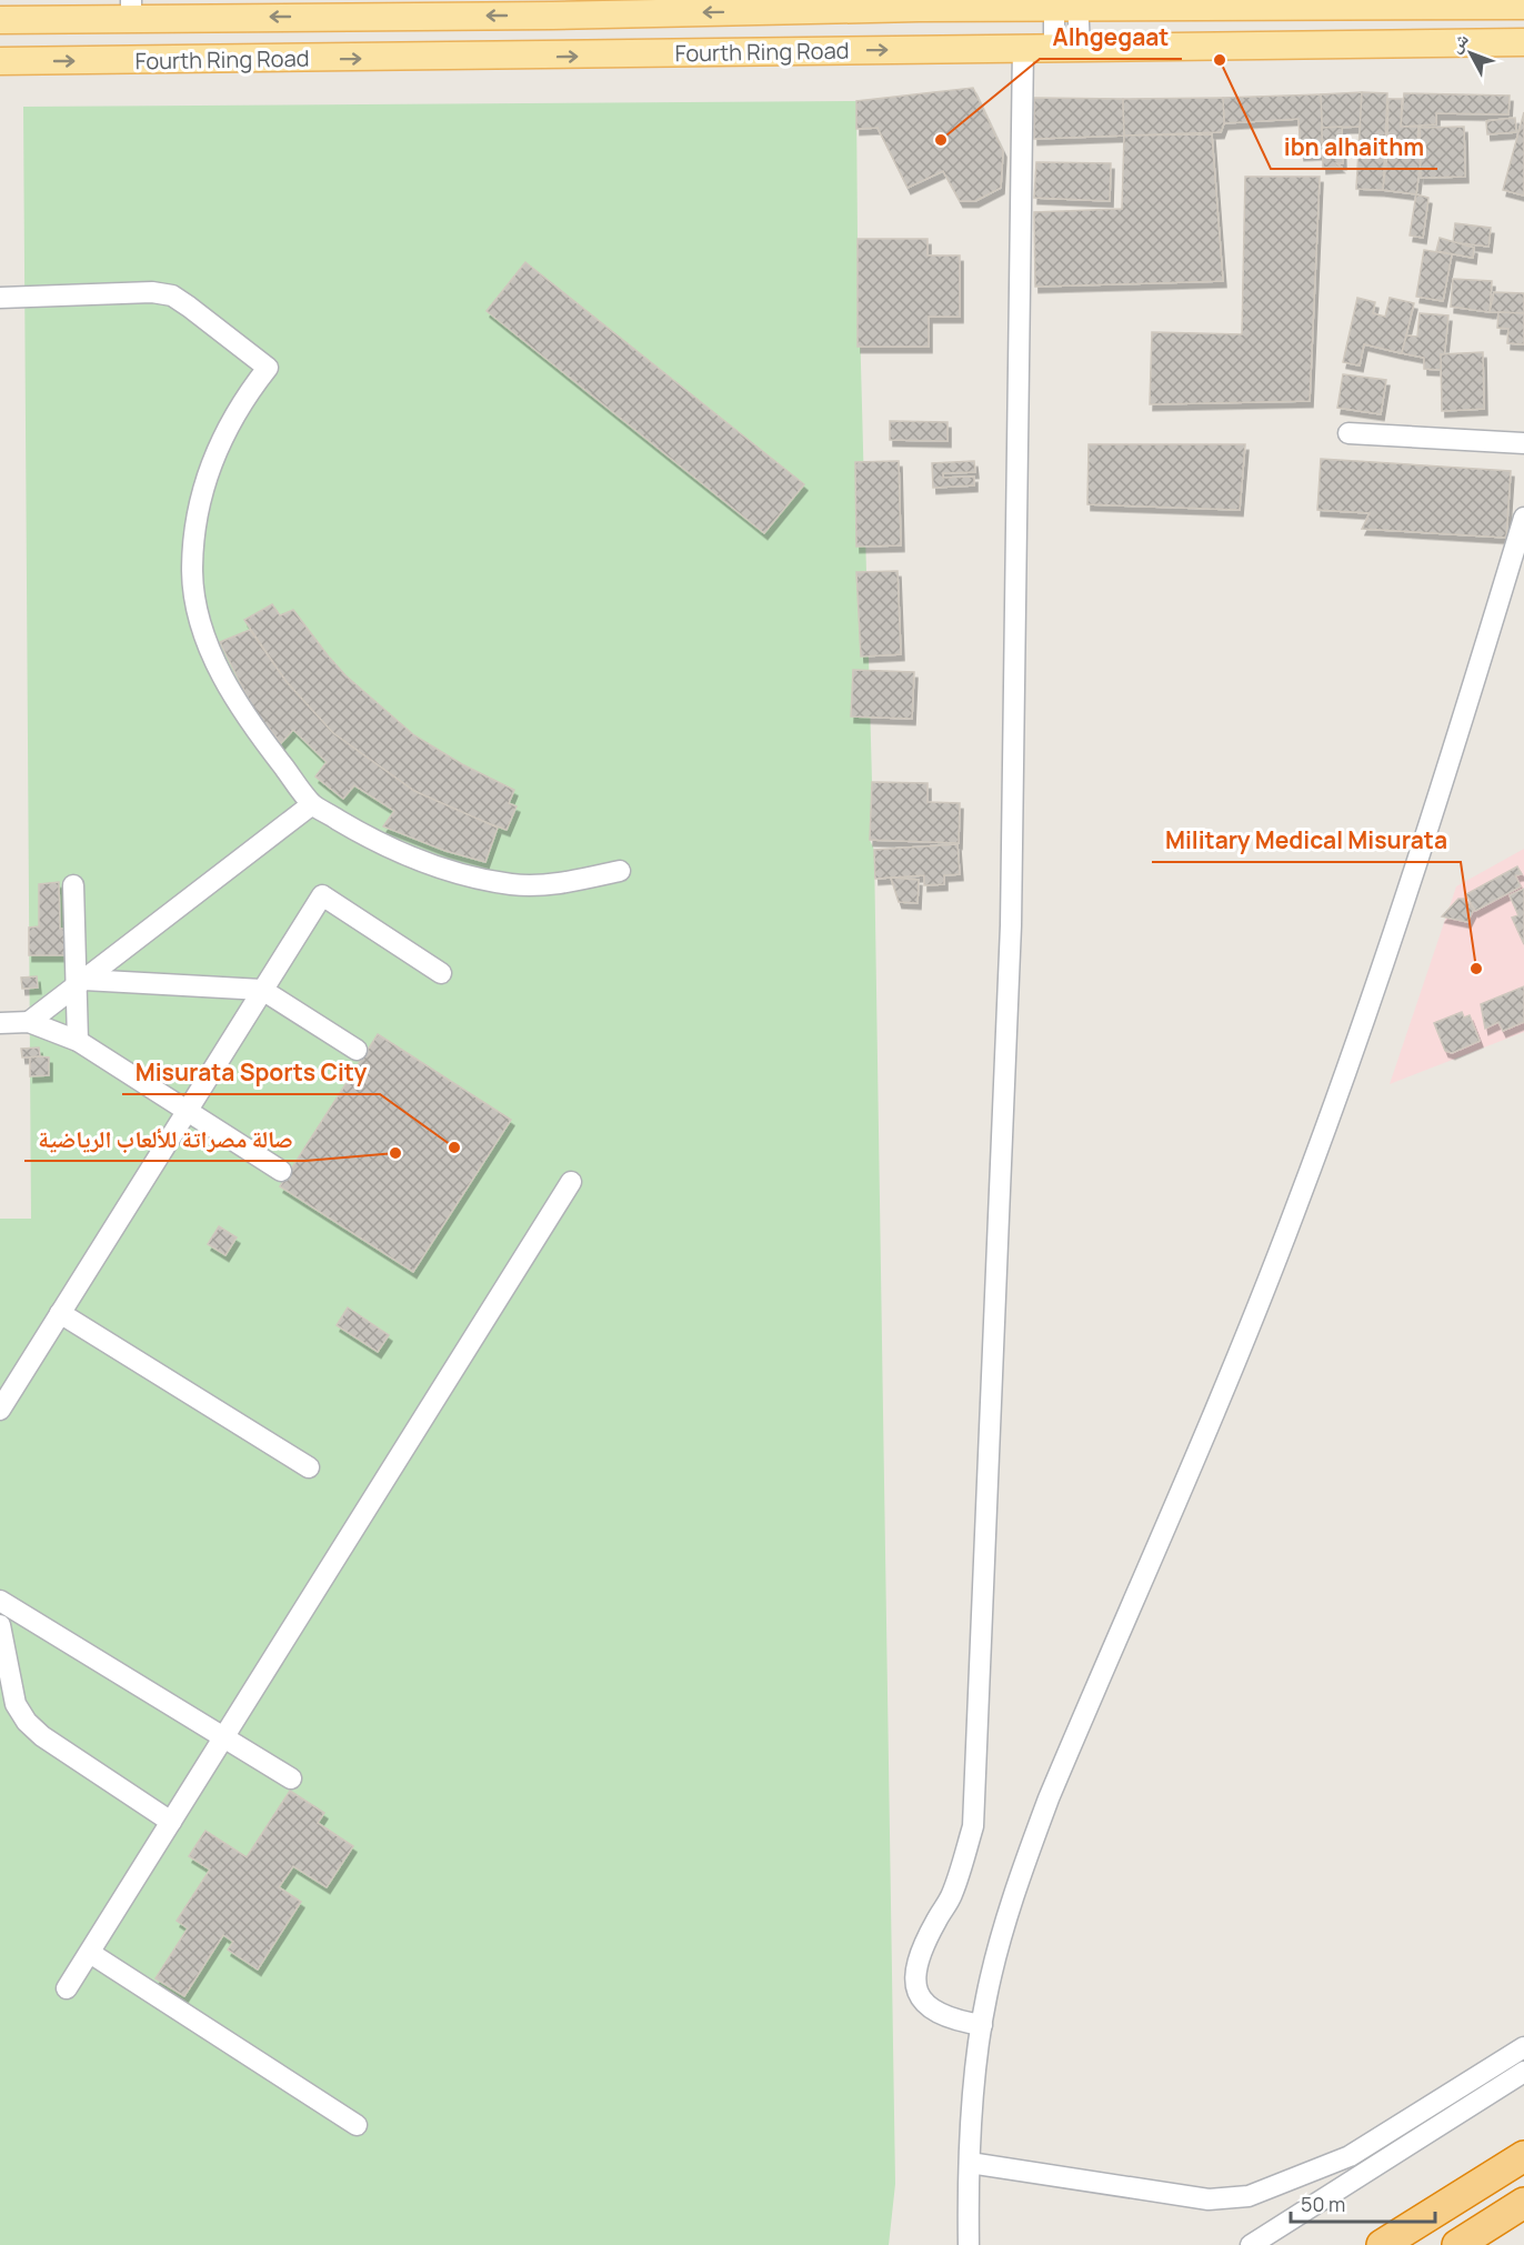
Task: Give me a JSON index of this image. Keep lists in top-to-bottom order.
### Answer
{
  "streets": {
    "main road": ["Fourth Ring Road"]
  },
  "places": [
    "ibn alhaithm",
    "Alhgegaat",
    "Military Medical Misurata",
    "Misurata Sports City",
    "صالة مصراتة للألعاب الرياضية"
  ],
  "scale_bar": "50 m",
  "north": "top left"
}
